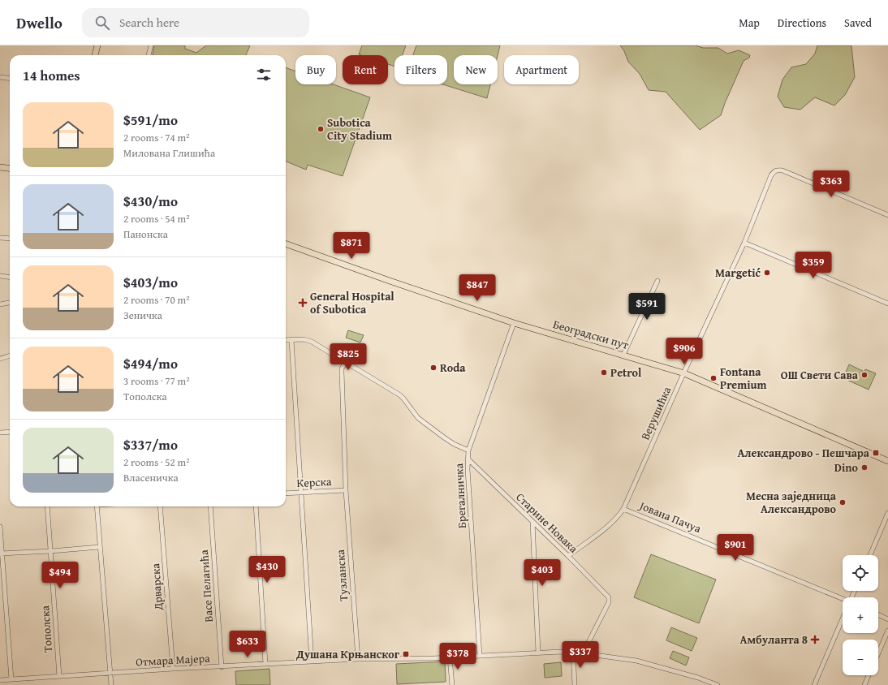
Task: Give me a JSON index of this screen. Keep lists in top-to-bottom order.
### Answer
{
  "streets": {
    "main road": ["Београдски пут"],
    "street": [
      "Верушићка",
      "Керска",
      "Брегалничка",
      "Јована Пачуа",
      "Старине Новака",
      "Тузланска",
      "Васе Пелагића",
      "Дрварска",
      "Тополска",
      "Отмара Мајера"
    ]
  },
  "crossings": [
    ["Београдски пут", "Верушићка"],
    ["Београдски пут", "Брегалничка"],
    ["Верушићка", "Јована Пачуа"],
    ["Верушићка", "Старине Новака"],
    ["Керска", "Тузланска"],
    ["Брегалничка", "Старине Новака"],
    ["Брегалничка", "Отмара Мајера"],
    ["Старине Новака", "Отмара Мајера"],
    ["Тузланска", "Отмара Мајера"],
    ["Васе Пелагића", "Отмара Мајера"],
    ["Дрварска", "Отмара Мајера"],
    ["Тополска", "Отмара Мајера"]
  ],
  "places": {
    "other": [
      "Subotica City Stadium",
      "Margetić",
      "Roda",
      "Petrol",
      "ОШ Свети Сава",
      "Fontana Premium",
      "Dino",
      "Месна заједница Александрово"
    ],
    "health": ["General Hospital of Subotica", "Амбуланта 8"],
    "transit": ["Александрово - Пешчара", "Душана Крњанског"]
  },
  "page": {
    "header": "Dwello",
    "search": "Search here",
    "nav": ["Map", "Directions", "Saved"],
    "chip": [
      "Buy",
      "Rent",
      "Filters",
      "New",
      "Apartment"
    ],
    "heading": "14 homes",
    "list": [
      {
        "name": "$591/mo",
        "note": "2 rooms · 74 m² · Милована Глишића"
      },
      {
        "name": "$430/mo",
        "note": "2 rooms · 54 m² · Панонска"
      },
      {
        "name": "$403/mo",
        "note": "2 rooms · 70 m² · Зеничка"
      },
      {
        "name": "$494/mo",
        "note": "3 rooms · 77 m² · Тополска"
      },
      {
        "name": "$337/mo",
        "note": "2 rooms · 52 m² · Власеничка"
      }
    ],
    "price": [
      "$363",
      "$871",
      "$359",
      "$847",
      "$591",
      "$906",
      "$825",
      "$901",
      "$430",
      "$403",
      "$494",
      "$633",
      "$337",
      "$378"
    ],
    "map_buttons": ["+", "−"]
  }
}
